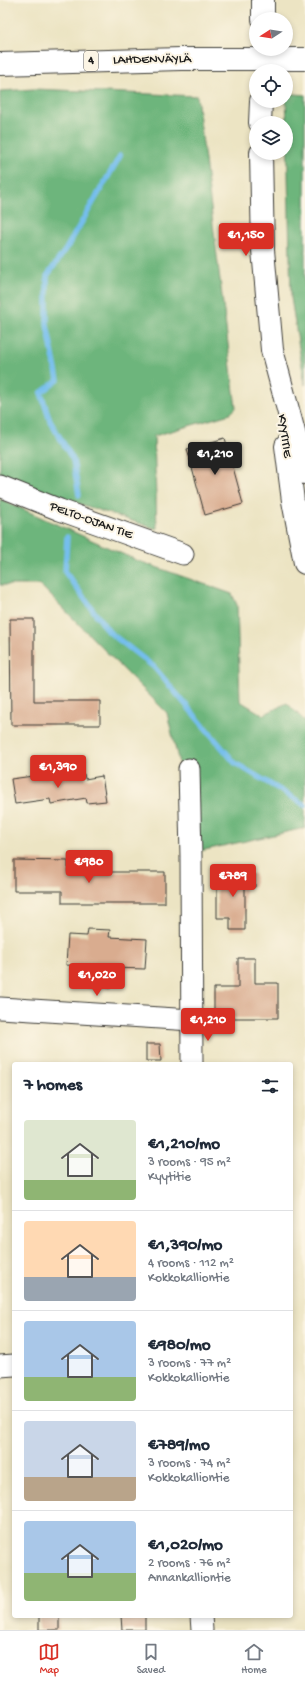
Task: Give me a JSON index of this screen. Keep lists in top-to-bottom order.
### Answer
{
  "streets": {
    "main road": ["LAHDENVÄYLÄ", "4", "KYYTITIE"],
    "street": ["PELTO-OJAN TIE"]
  },
  "north": "left",
  "page": {
    "price": [
      "€1,150",
      "€1,210",
      "€1,390",
      "€980",
      "€789",
      "€1,020",
      "€1,210"
    ],
    "heading": "7 homes",
    "list": [
      {
        "name": "€1,210/mo",
        "note": "3 rooms · 95 m² · Kyytitie"
      },
      {
        "name": "€1,390/mo",
        "note": "4 rooms · 112 m² · Kokkokalliontie"
      },
      {
        "name": "€980/mo",
        "note": "3 rooms · 77 m² · Kokkokalliontie"
      },
      {
        "name": "€789/mo",
        "note": "3 rooms · 74 m² · Kokkokalliontie"
      },
      {
        "name": "€1,020/mo",
        "note": "2 rooms · 76 m² · Annankalliontie"
      }
    ],
    "tabs": ["Map", "Saved", "Home"]
  }
}
